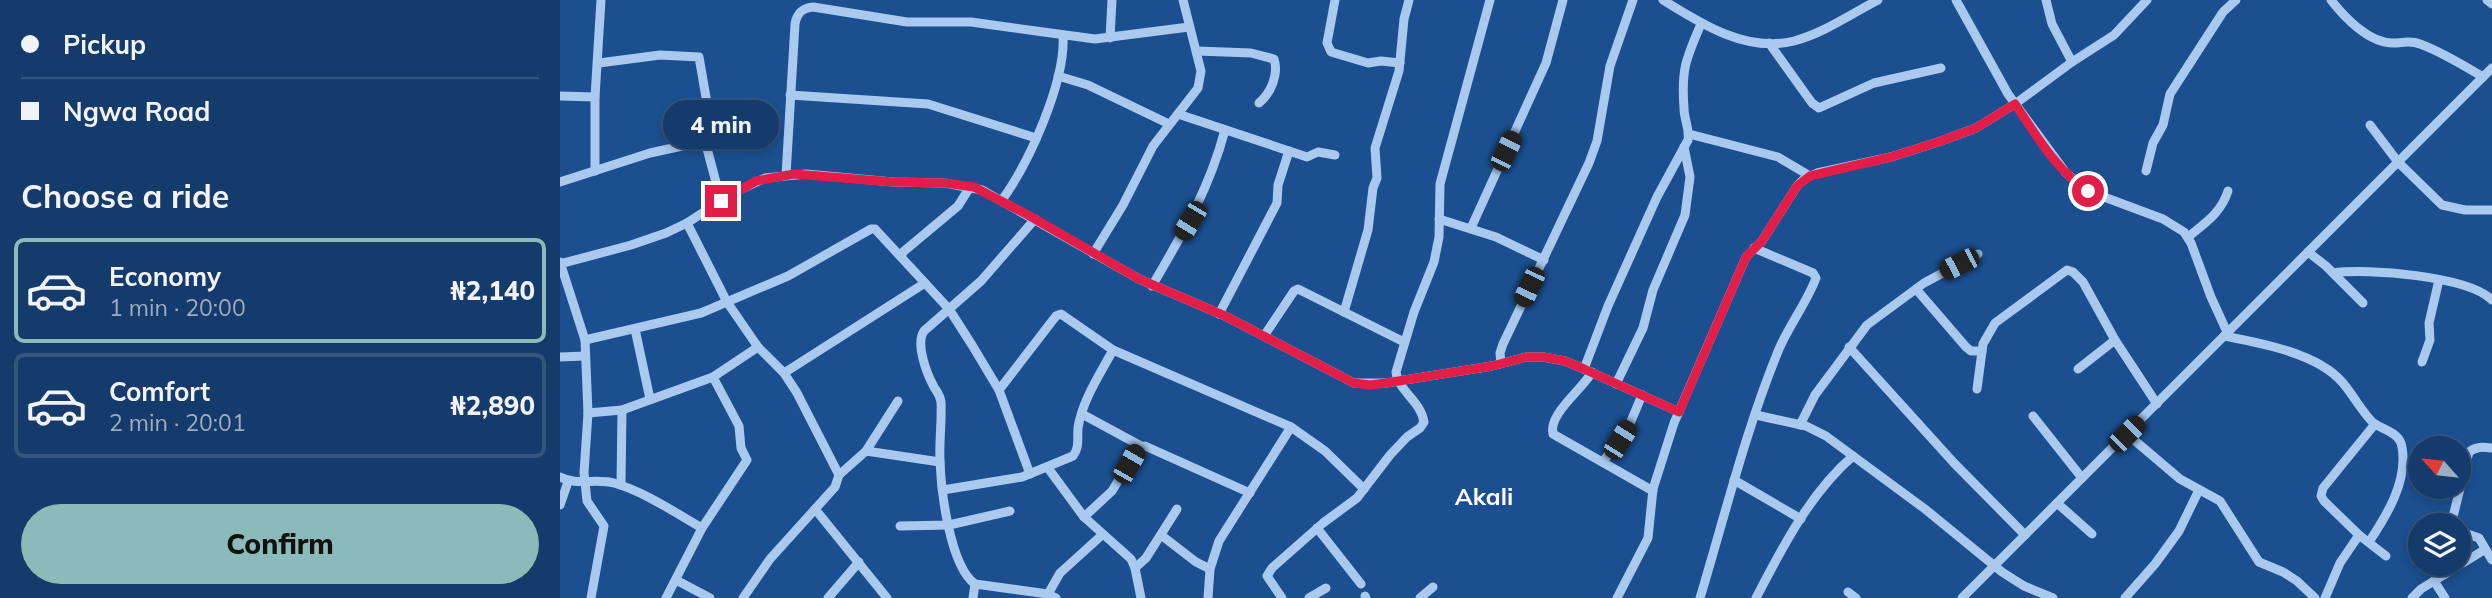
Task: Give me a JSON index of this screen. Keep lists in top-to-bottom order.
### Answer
{
  "districts": ["Akali"],
  "north": "top left",
  "page": {
    "banner": ["Pickup", "Ngwa Road"],
    "bubble": "4 min",
    "heading": "Choose a ride",
    "list": [
      {
        "name": "Economy",
        "note": "1 min · 20:00",
        "value": "₦2,140"
      },
      {
        "name": "Comfort",
        "note": "2 min · 20:01",
        "value": "₦2,890"
      }
    ],
    "buttons": "Confirm"
  }
}
